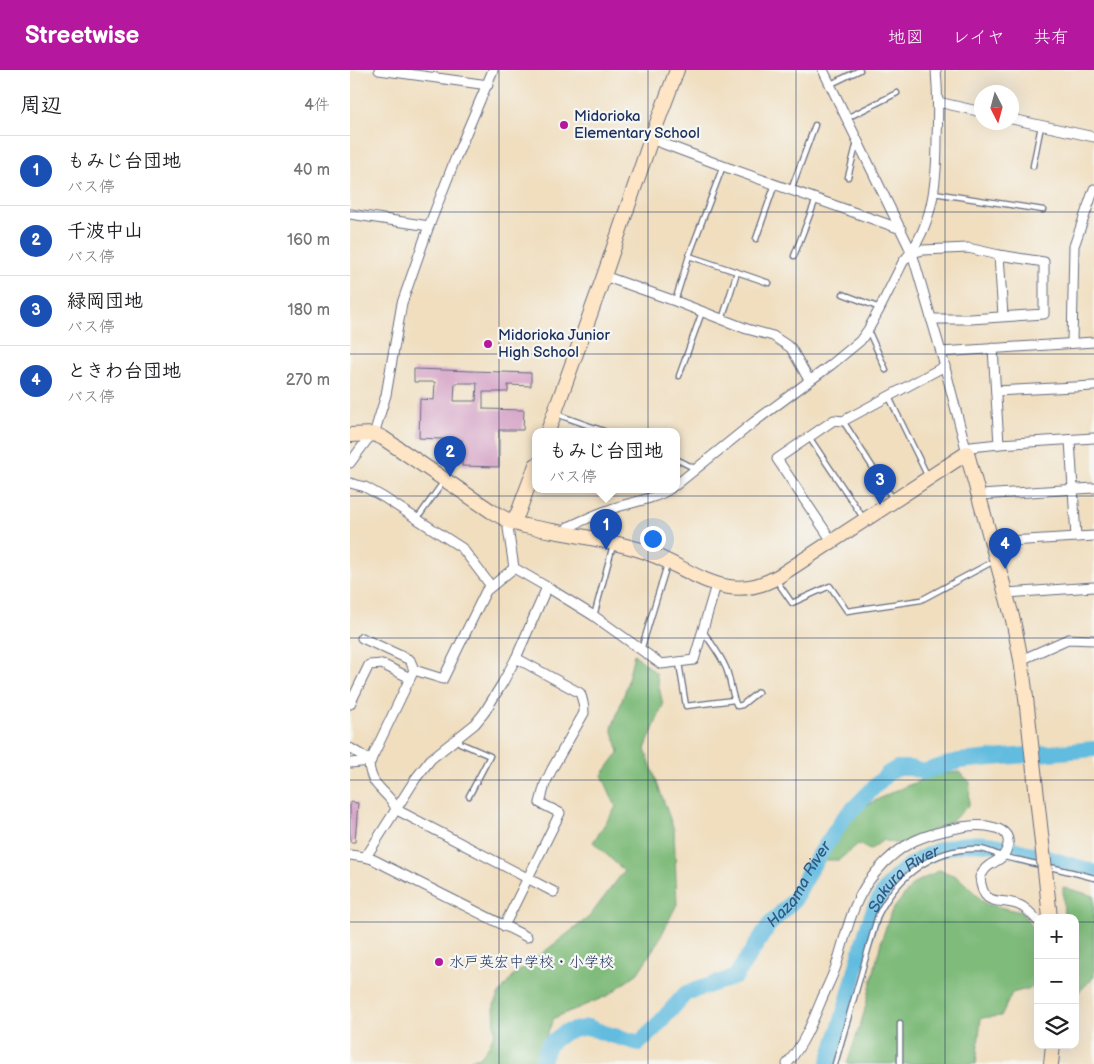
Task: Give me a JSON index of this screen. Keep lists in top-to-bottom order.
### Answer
{
  "water": ["Hazama River", "Sakura River"],
  "places": ["Midorioka Elementary School", "Midorioka Junior High School", "水戸英宏中学校・小学校"],
  "north": "bottom",
  "page": {
    "header": "Streetwise",
    "nav": ["地図", "レイヤ", "共有"],
    "heading": ["周辺", "4件"],
    "list": [
      {
        "mark": "1",
        "name": "もみじ台団地",
        "note": "バス停",
        "value": "40 m"
      },
      {
        "mark": "2",
        "name": "千波中山",
        "note": "バス停",
        "value": "160 m"
      },
      {
        "mark": "3",
        "name": "緑岡団地",
        "note": "バス停",
        "value": "180 m"
      },
      {
        "mark": "4",
        "name": "ときわ台団地",
        "note": "バス停",
        "value": "270 m"
      }
    ],
    "popup": ["もみじ台団地", "バス停"],
    "pins": [
      "2",
      "3",
      "1",
      "4"
    ],
    "map_buttons": ["+", "−"]
  }
}
